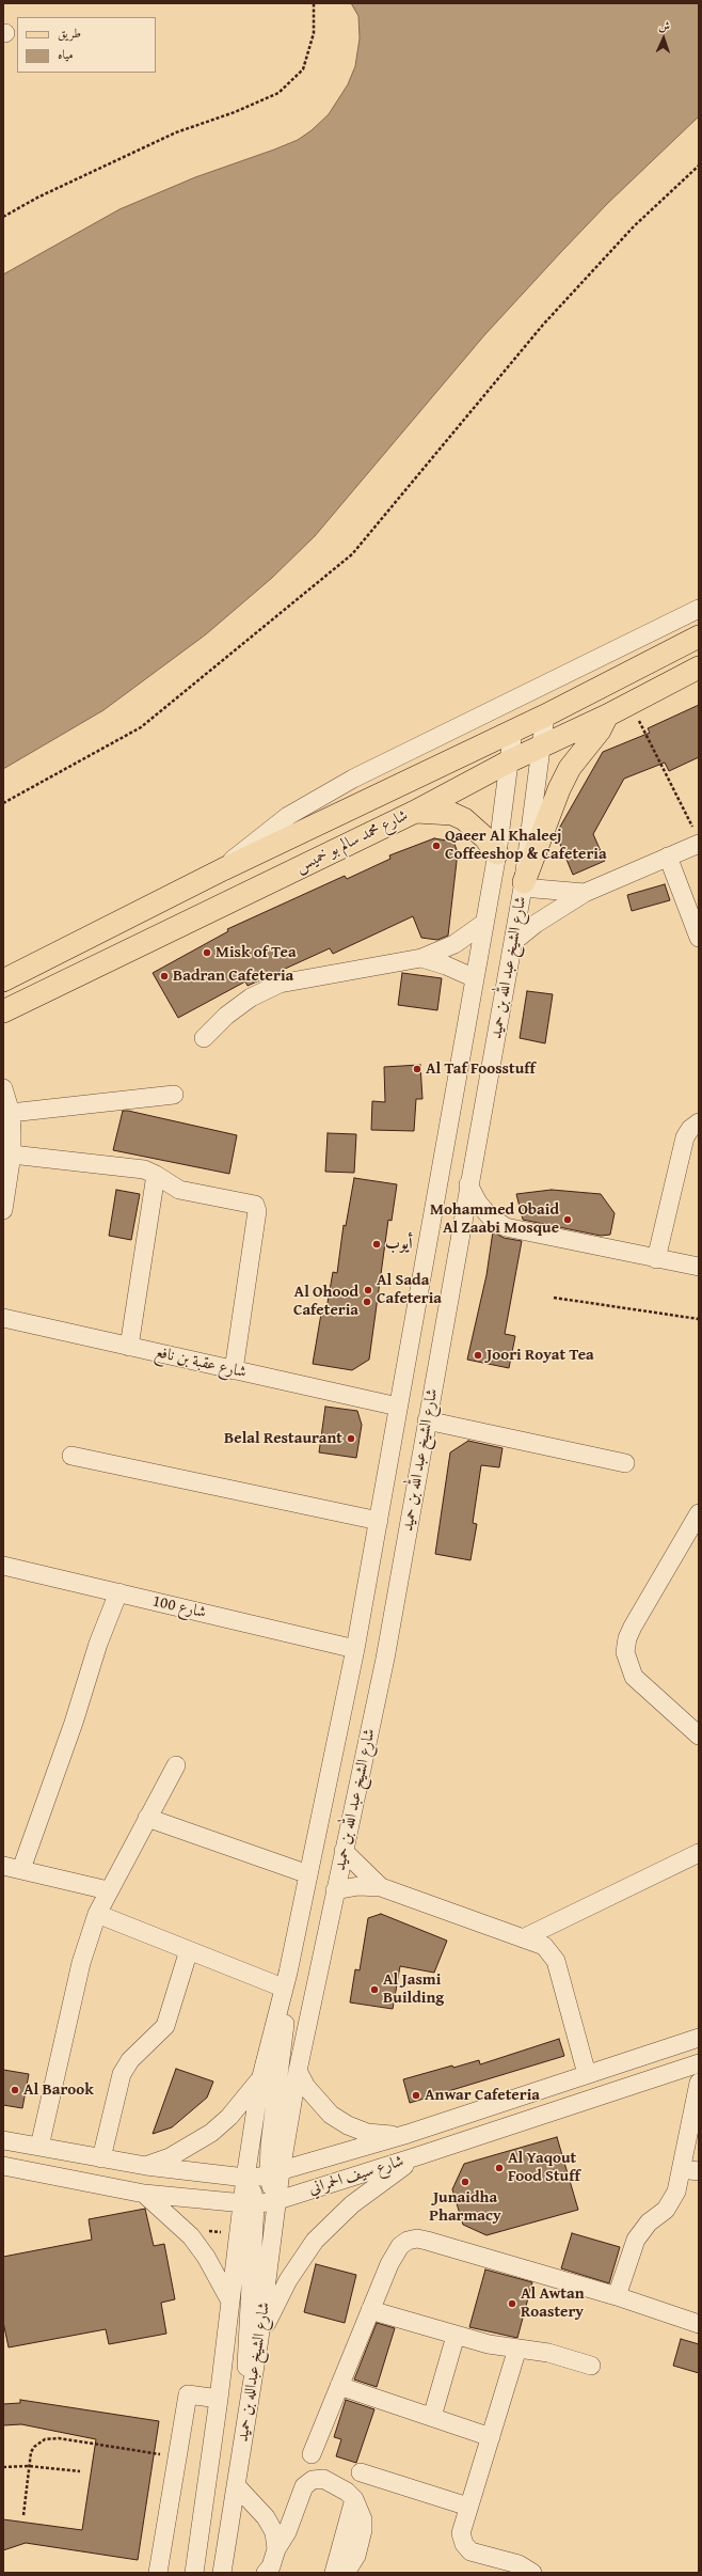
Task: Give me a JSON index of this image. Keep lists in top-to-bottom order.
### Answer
{
  "streets": {
    "main road": ["شارع محمد سالم بو خميس"],
    "street": [
      "شارع الشيخ عبد الله بن حميد",
      "شارع عقبة بن نافع",
      "شارع 100",
      "شارع سيف الحمراني",
      "شارع الشيخ عبدالله بن حميد"
    ]
  },
  "crossings": [
    ["شارع محمد سالم بو خميس", "شارع الشيخ عبد الله بن حميد"],
    ["شارع الشيخ عبد الله بن حميد", "شارع عقبة بن نافع"],
    ["شارع الشيخ عبد الله بن حميد", "شارع 100"],
    ["شارع الشيخ عبد الله بن حميد", "شارع سيف الحمراني"],
    ["شارع الشيخ عبد الله بن حميد", "شارع الشيخ عبدالله بن حميد"],
    ["شارع سيف الحمراني", "شارع الشيخ عبدالله بن حميد"]
  ],
  "places": [
    "Qaeer Al Khaleej Coffeeshop & Cafeteria",
    "Misk of Tea",
    "Badran Cafeteria",
    "Al Taf Foosstuff",
    "Mohammed Obaid Al Zaabi Mosque",
    "أيوب",
    "Al Sada Cafeteria",
    "Al Ohood Cafeteria",
    "Joori Royat Tea",
    "Belal Restaurant",
    "Al Jasmi Building",
    "Al Barook",
    "Anwar Cafeteria",
    "Al Yaqout Food Stuff",
    "Junaidha Pharmacy",
    "Al Awtan Roastery"
  ],
  "legend": ["طريق", "مياه"],
  "north": "top"
}
